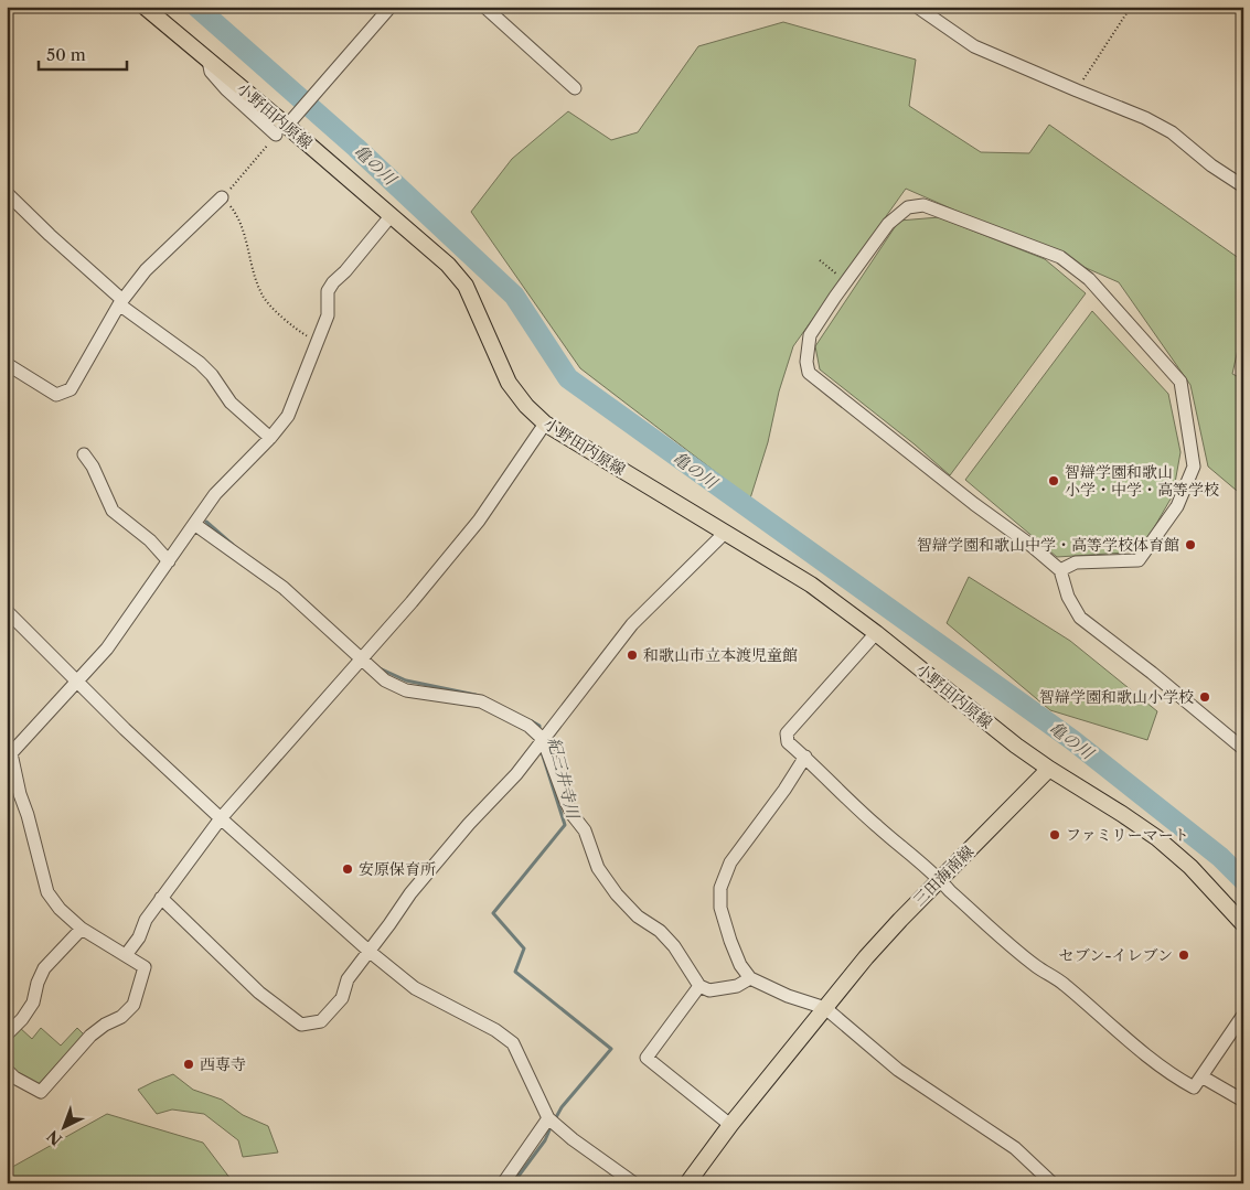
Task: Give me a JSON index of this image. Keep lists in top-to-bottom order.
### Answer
{
  "streets": {
    "main road": ["小野田内原線", "三田海南線"]
  },
  "crossings": [
    ["小野田内原線", "三田海南線"]
  ],
  "water": ["亀の川", "紀三井寺川"],
  "places": [
    "智辯学園和歌山 小学・中学・高等学校",
    "智辯学園和歌山中学・高等学校体育館",
    "和歌山市立本渡児童館",
    "智辯学園和歌山小学校",
    "ファミリーマート",
    "安原保育所",
    "セブン-イレブン",
    "西専寺"
  ],
  "scale_bar": "50 m",
  "north": "bottom left"
}
